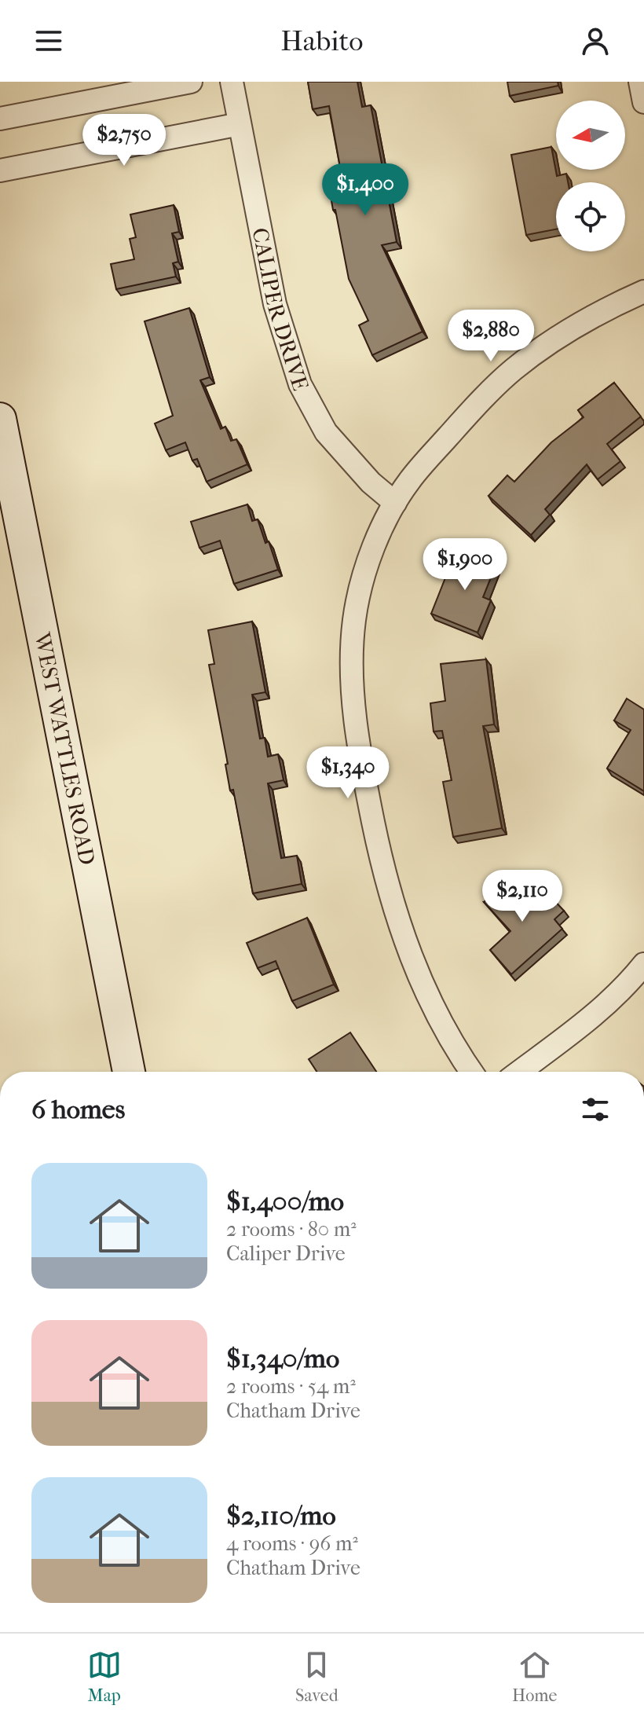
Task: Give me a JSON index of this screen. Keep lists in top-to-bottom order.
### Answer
{
  "streets": {
    "street": ["CALIPER DRIVE", "WEST WATTLES ROAD"]
  },
  "north": "left",
  "page": {
    "header": "Habito",
    "price": [
      "$2,750",
      "$1,400",
      "$2,880",
      "$1,900",
      "$1,340",
      "$2,110"
    ],
    "heading": "6 homes",
    "list": [
      {
        "name": "$1,400/mo",
        "note": "2 rooms · 80 m² · Caliper Drive"
      },
      {
        "name": "$1,340/mo",
        "note": "2 rooms · 54 m² · Chatham Drive"
      },
      {
        "name": "$2,110/mo",
        "note": "4 rooms · 96 m² · Chatham Drive"
      }
    ],
    "tabs": ["Map", "Saved", "Home"]
  }
}
